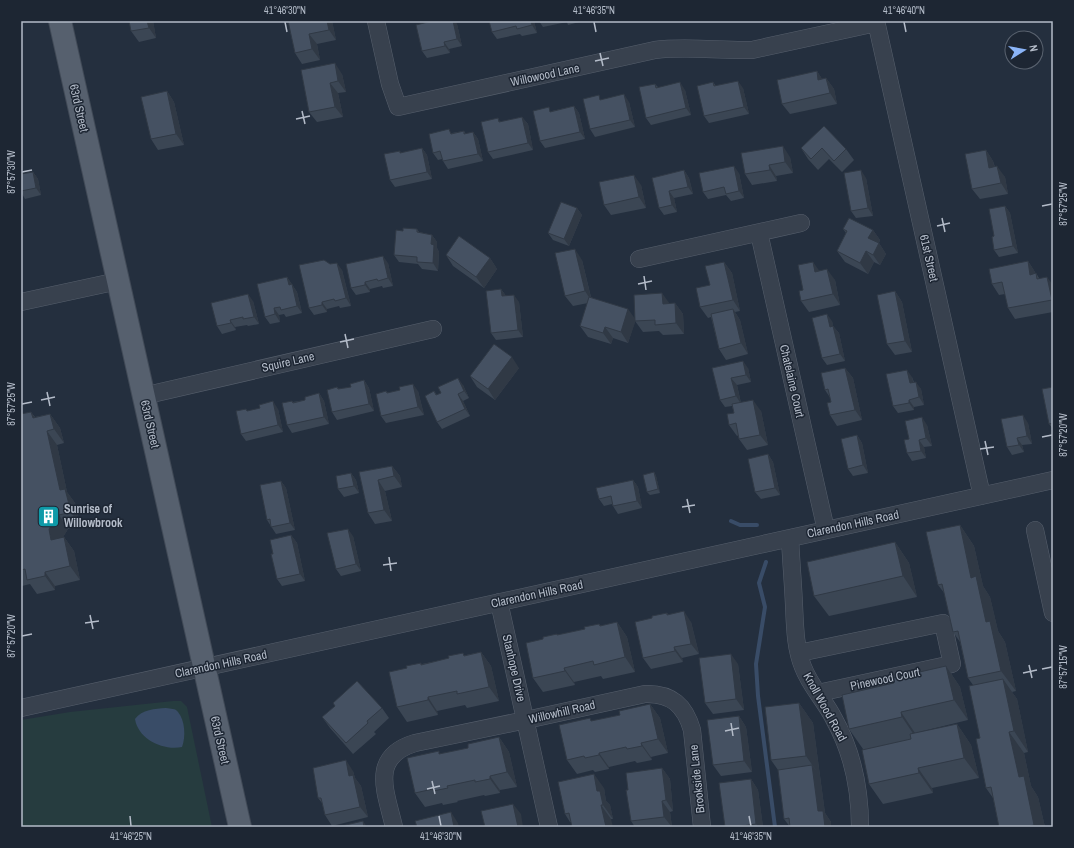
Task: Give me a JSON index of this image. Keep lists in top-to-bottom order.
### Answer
{
  "streets": {
    "main road": ["63rd Street"],
    "street": [
      "Willowood Lane",
      "61st Street",
      "Squire Lane",
      "Chatelaine Court",
      "Clarendon Hills Road",
      "Stanhope Drive",
      "Pinewood Court",
      "Knoll Wood Road",
      "Willowhill Road",
      "Brookside Lane"
    ]
  },
  "crossings": [
    ["Willowood Lane", "61st Street"],
    ["63rd Street", "Squire Lane"],
    ["63rd Street", "Clarendon Hills Road"],
    ["61st Street", "Clarendon Hills Road"],
    ["Chatelaine Court", "Clarendon Hills Road"],
    ["Clarendon Hills Road", "Stanhope Drive"],
    ["Clarendon Hills Road", "Knoll Wood Road"],
    ["Stanhope Drive", "Willowhill Road"],
    ["Pinewood Court", "Knoll Wood Road"],
    ["Willowhill Road", "Brookside Lane"]
  ],
  "places": {
    "building": ["Sunrise of Willowbrook"]
  },
  "north": "right",
  "coordinates": [
    "41°46'30\"N",
    "41°46'35\"N",
    "41°46'40\"N",
    "87°57'30\"W",
    "87°57'25\"W",
    "87°57'20\"W",
    "87°57'15\"W",
    "41°46'25\"N"
  ]
}
